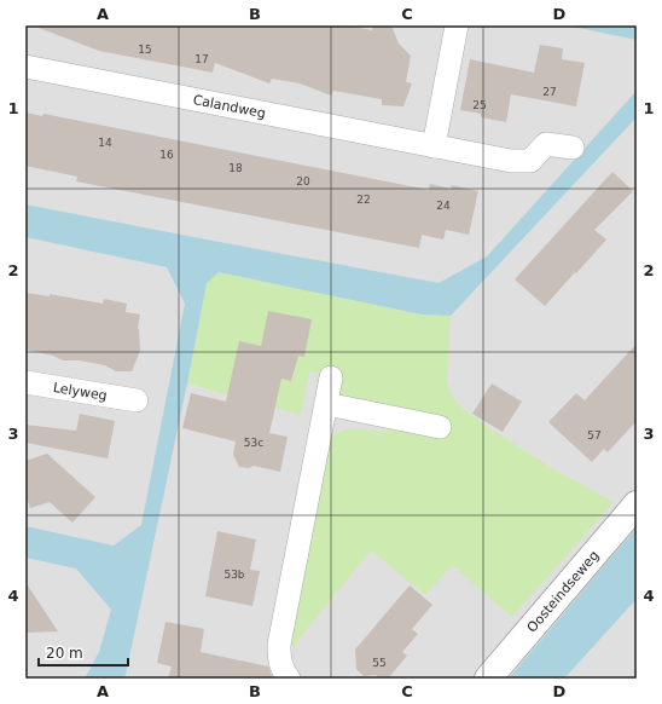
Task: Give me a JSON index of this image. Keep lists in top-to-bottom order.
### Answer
{
  "streets": {
    "street": ["Calandweg", "Lelyweg", "Oosteindseweg"]
  },
  "house_numbers": [
    "15",
    "17",
    "27",
    "25",
    "14",
    "16",
    "18",
    "20",
    "22",
    "24",
    "57",
    "53c",
    "53b",
    "55"
  ],
  "scale_bar": "20 m",
  "grid": {
    "columns": [
      "A",
      "B",
      "C",
      "D"
    ],
    "rows": [
      "1",
      "2",
      "3",
      "4"
    ]
  }
}
